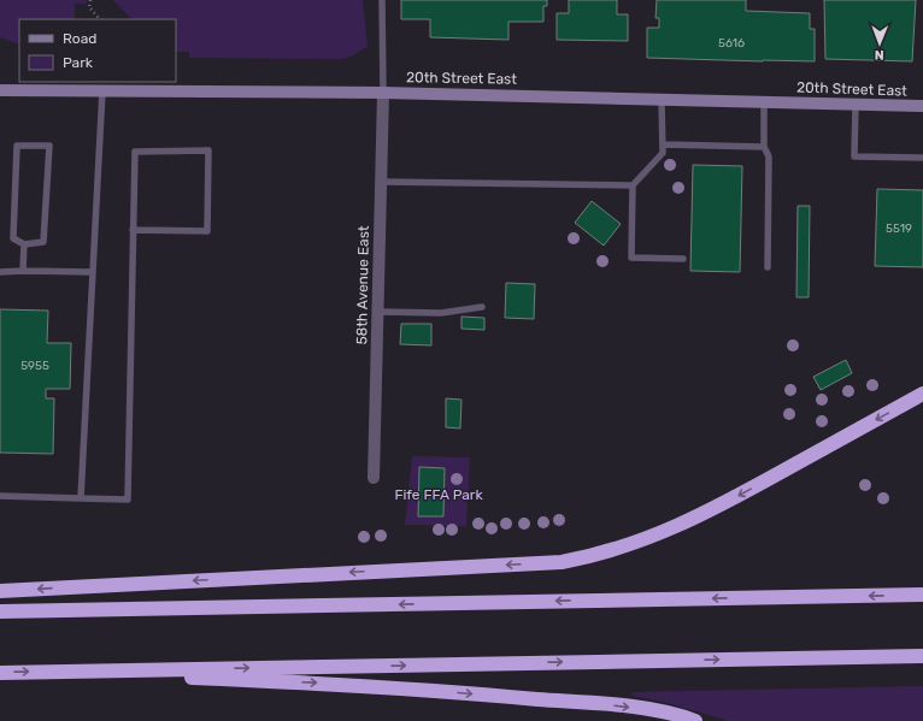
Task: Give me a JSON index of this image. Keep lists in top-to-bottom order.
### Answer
{
  "streets": {
    "main road": ["20th Street East"],
    "street": ["58th Avenue East"]
  },
  "crossings": [
    ["20th Street East", "58th Avenue East"]
  ],
  "parks": ["Fife FFA Park"],
  "house_numbers": ["5616", "5519", "5955"],
  "legend": ["Road", "Park"],
  "north": "bottom"
}
